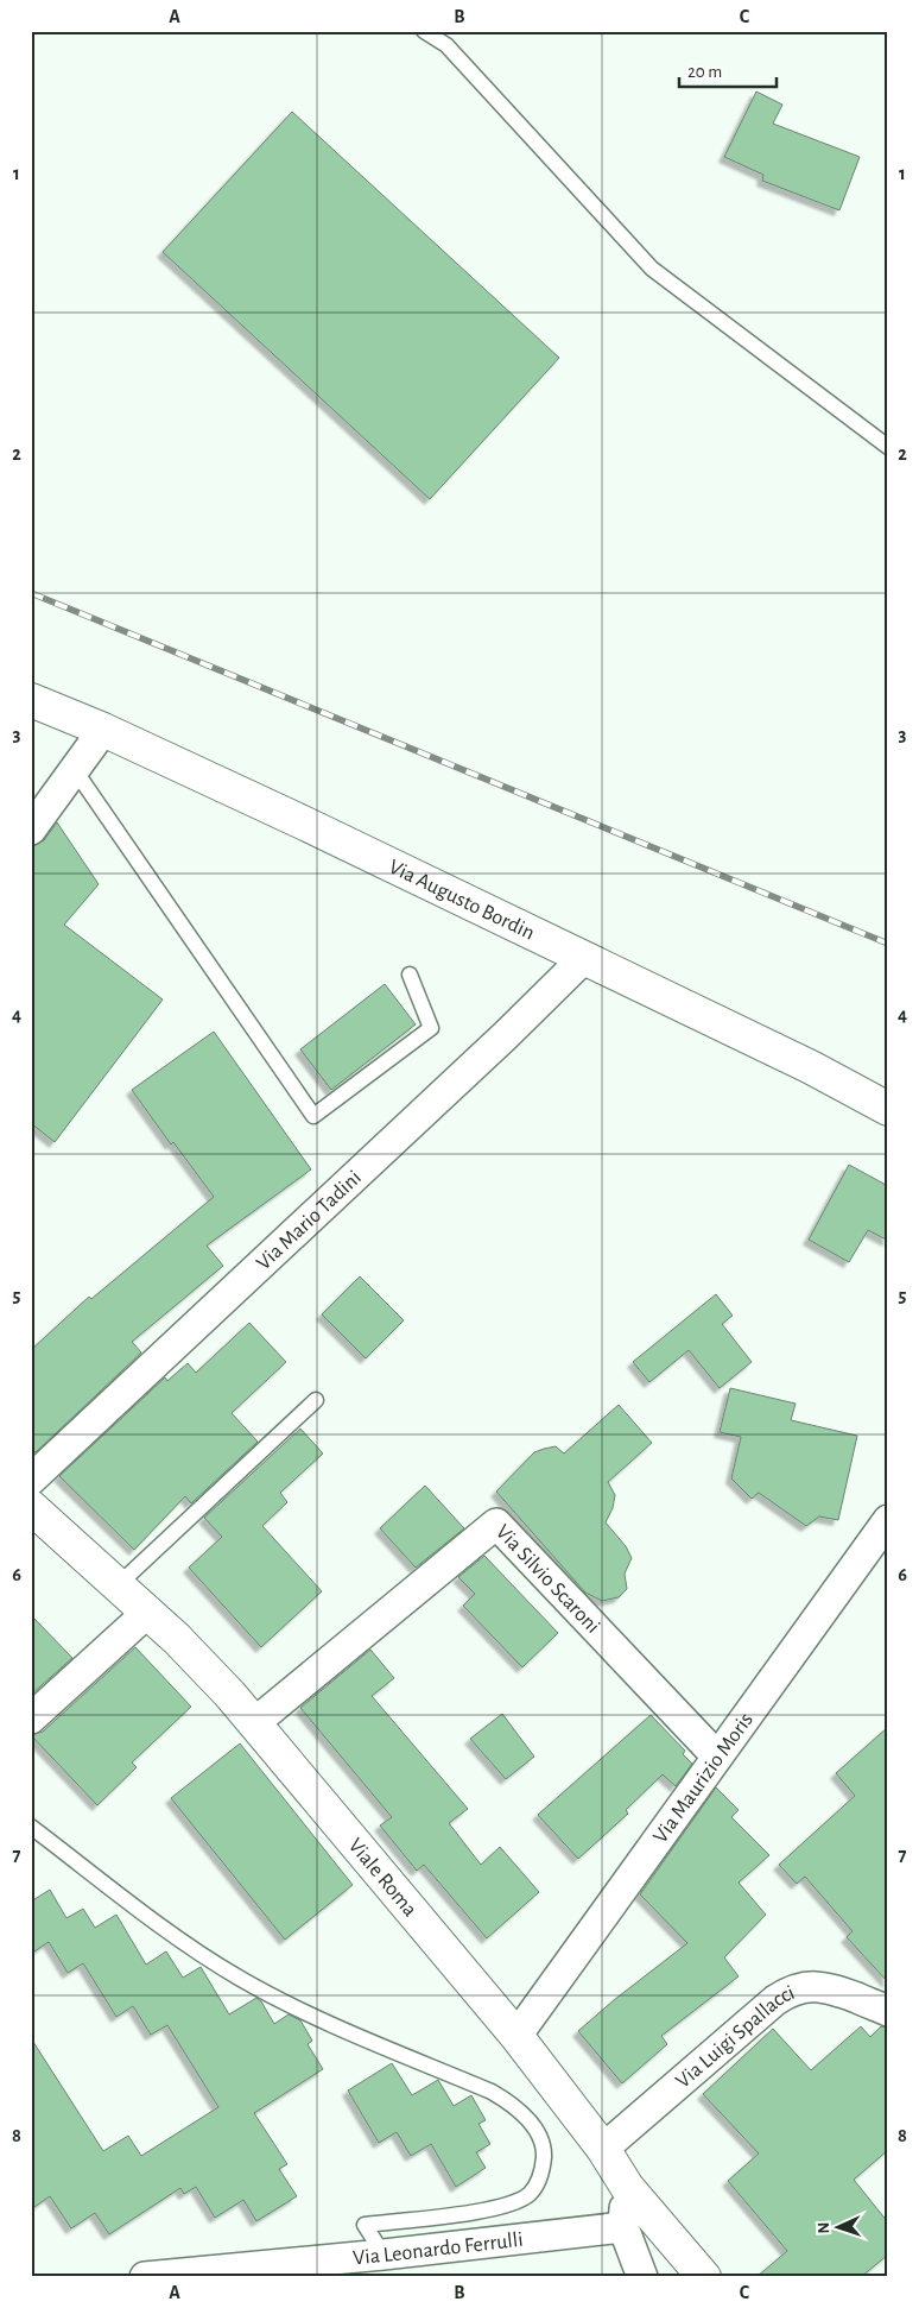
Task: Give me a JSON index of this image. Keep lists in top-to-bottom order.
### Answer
{
  "streets": {
    "street": [
      "Via Augusto Bordin",
      "Via Mario Tadini",
      "Via Silvio Scaroni",
      "Via Maurizio Moris",
      "Viale Roma",
      "Via Luigi Spallacci",
      "Via Leonardo Ferrulli"
    ]
  },
  "crossings": [
    ["Via Augusto Bordin", "Via Mario Tadini"],
    ["Via Silvio Scaroni", "Via Maurizio Moris"],
    ["Via Silvio Scaroni", "Viale Roma"],
    ["Via Maurizio Moris", "Viale Roma"],
    ["Viale Roma", "Via Luigi Spallacci"]
  ],
  "scale_bar": "20 m",
  "north": "left",
  "grid": {
    "columns": ["A", "B", "C"],
    "rows": [
      "1",
      "2",
      "3",
      "4",
      "5",
      "6",
      "7",
      "8"
    ]
  }
}
